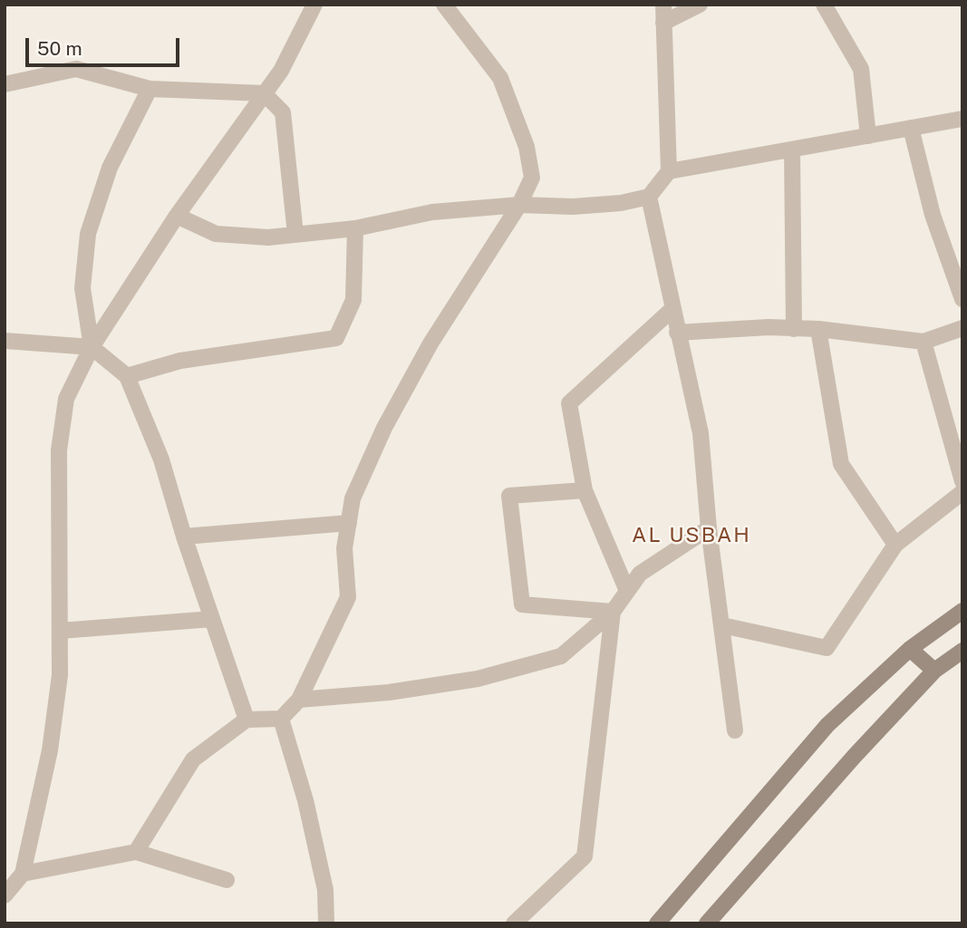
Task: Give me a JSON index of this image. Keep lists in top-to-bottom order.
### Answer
{
  "districts": ["AL USBAH"],
  "scale_bar": "50 m"
}
